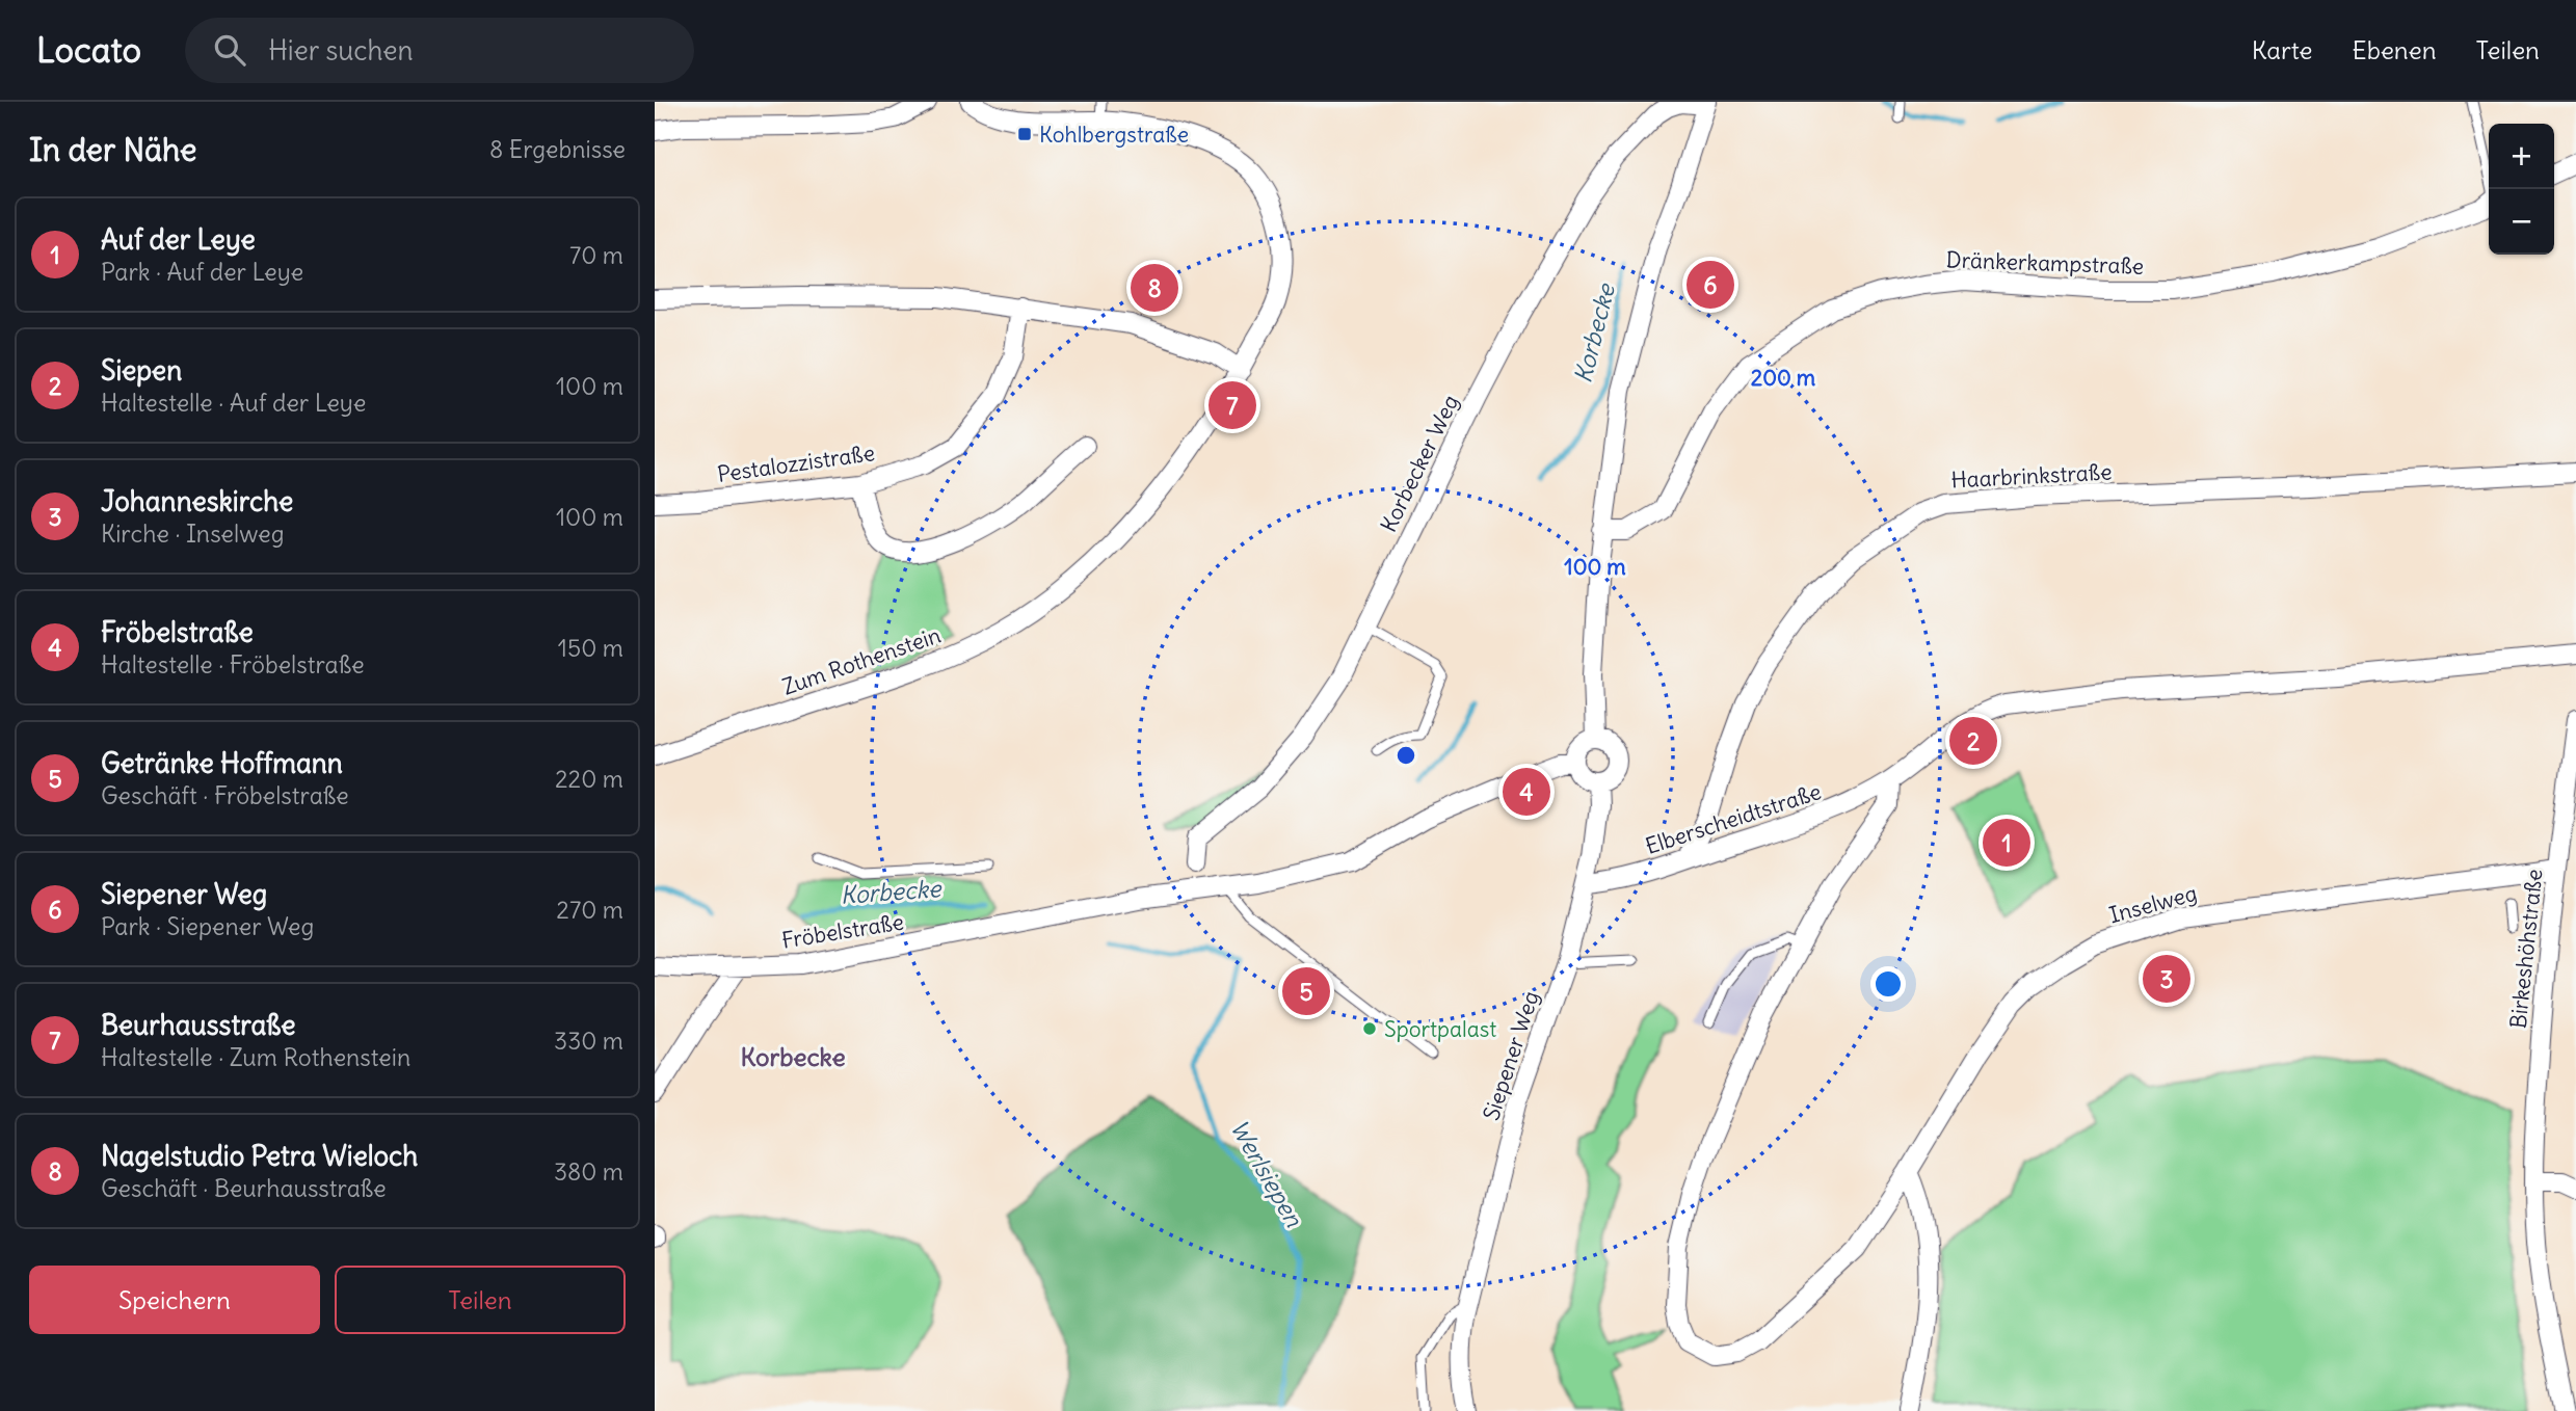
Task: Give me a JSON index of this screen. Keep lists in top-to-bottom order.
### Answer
{
  "streets": {
    "street": [
      "Dränkerkampstraße",
      "Pestalozzistraße",
      "Korbecker Weg",
      "Haarbrinkstraße",
      "Zum Rothenstein",
      "Elberscheidtstraße",
      "Inselweg",
      "Fröbelstraße",
      "Birkeshöhstraße",
      "Siepener Weg"
    ]
  },
  "crossings": [
    ["Haarbrinkstraße", "Elberscheidtstraße"],
    ["Elberscheidtstraße", "Inselweg"],
    ["Elberscheidtstraße", "Siepener Weg"],
    ["Inselweg", "Birkeshöhstraße"],
    ["Fröbelstraße", "Siepener Weg"]
  ],
  "districts": ["Korbecke"],
  "water": ["Korbecke", "Werlsiepen"],
  "places": {
    "transit": ["Kohlbergstraße"],
    "other": ["Sportpalast"]
  },
  "page": {
    "header": "Locato",
    "search": "Hier suchen",
    "nav": ["Karte", "Ebenen", "Teilen"],
    "heading": ["In der Nähe", "8 Ergebnisse"],
    "map_buttons": ["+", "−"],
    "list": [
      {
        "mark": "1",
        "name": "Auf der Leye",
        "note": "Park · Auf der Leye",
        "value": "70 m"
      },
      {
        "mark": "2",
        "name": "Siepen",
        "note": "Haltestelle · Auf der Leye",
        "value": "100 m"
      },
      {
        "mark": "3",
        "name": "Johanneskirche",
        "note": "Kirche · Inselweg",
        "value": "100 m"
      },
      {
        "mark": "4",
        "name": "Fröbelstraße",
        "note": "Haltestelle · Fröbelstraße",
        "value": "150 m"
      },
      {
        "mark": "5",
        "name": "Getränke Hoffmann",
        "note": "Geschäft · Fröbelstraße",
        "value": "220 m"
      },
      {
        "mark": "6",
        "name": "Siepener Weg",
        "note": "Park · Siepener Weg",
        "value": "270 m"
      },
      {
        "mark": "7",
        "name": "Beurhausstraße",
        "note": "Haltestelle · Zum Rothenstein",
        "value": "330 m"
      },
      {
        "mark": "8",
        "name": "Nagelstudio Petra Wieloch",
        "note": "Geschäft · Beurhausstraße",
        "value": "380 m"
      }
    ],
    "pins": [
      "6",
      "8",
      "7",
      "2",
      "4",
      "1",
      "3",
      "5"
    ],
    "buttons": ["Speichern", "Teilen"]
  },
  "rings": ["200 m", "100 m"]
}
